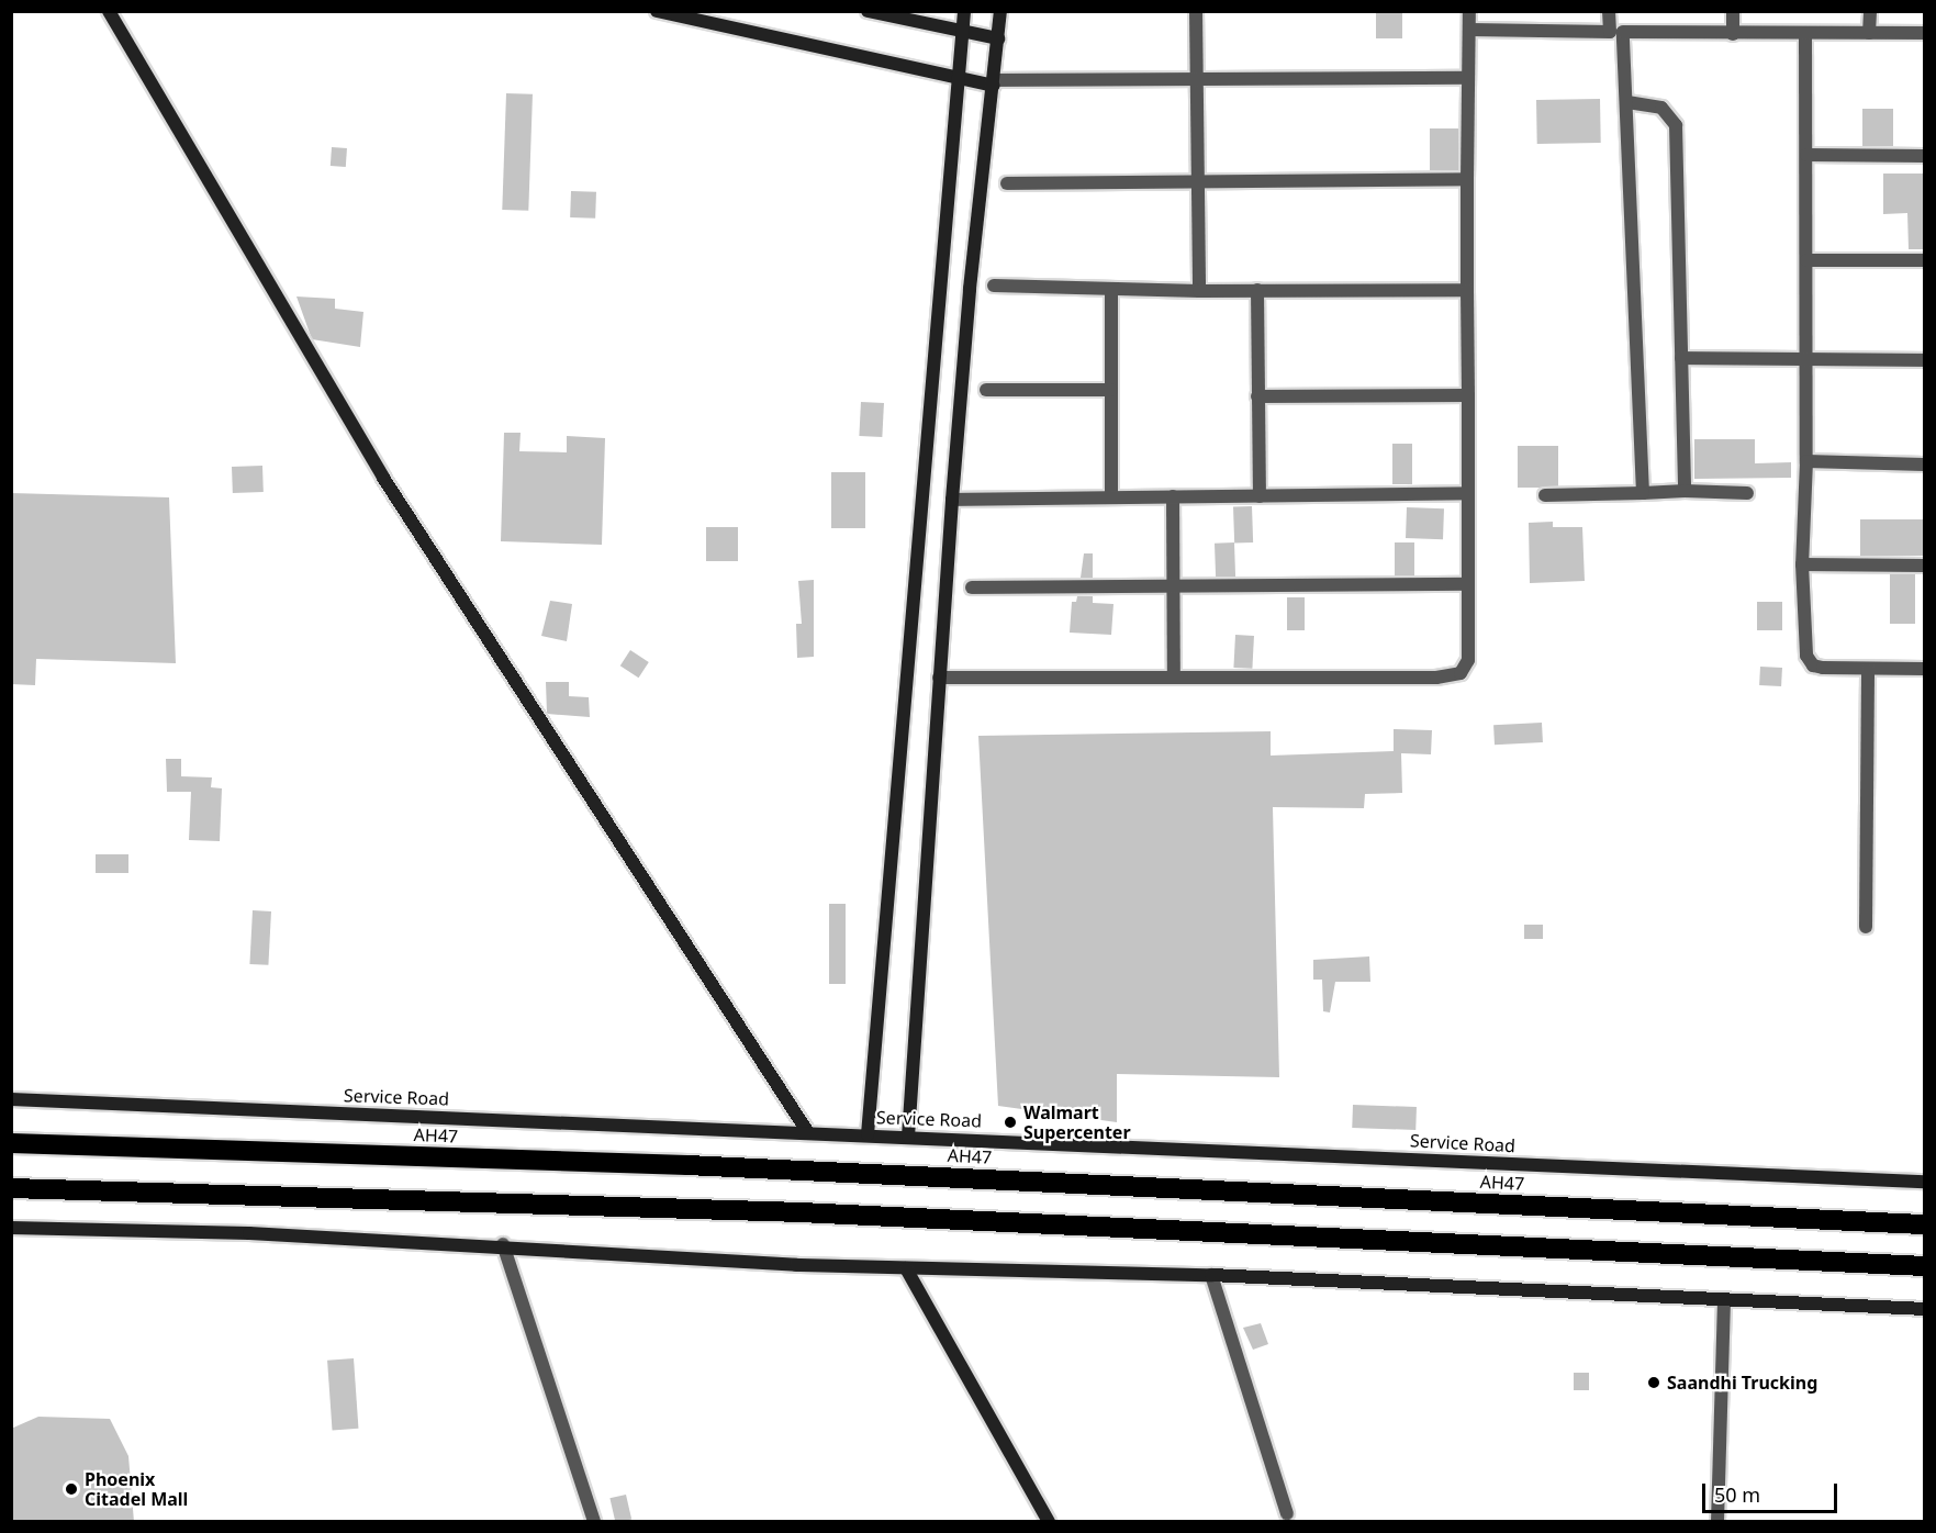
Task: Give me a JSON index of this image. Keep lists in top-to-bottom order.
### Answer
{
  "streets": {
    "highway": ["AH47"],
    "street": ["Service Road"]
  },
  "places": ["Walmart Supercenter", "Saandhi Trucking", "Phoenix Citadel Mall"],
  "scale_bar": "50 m"
}
